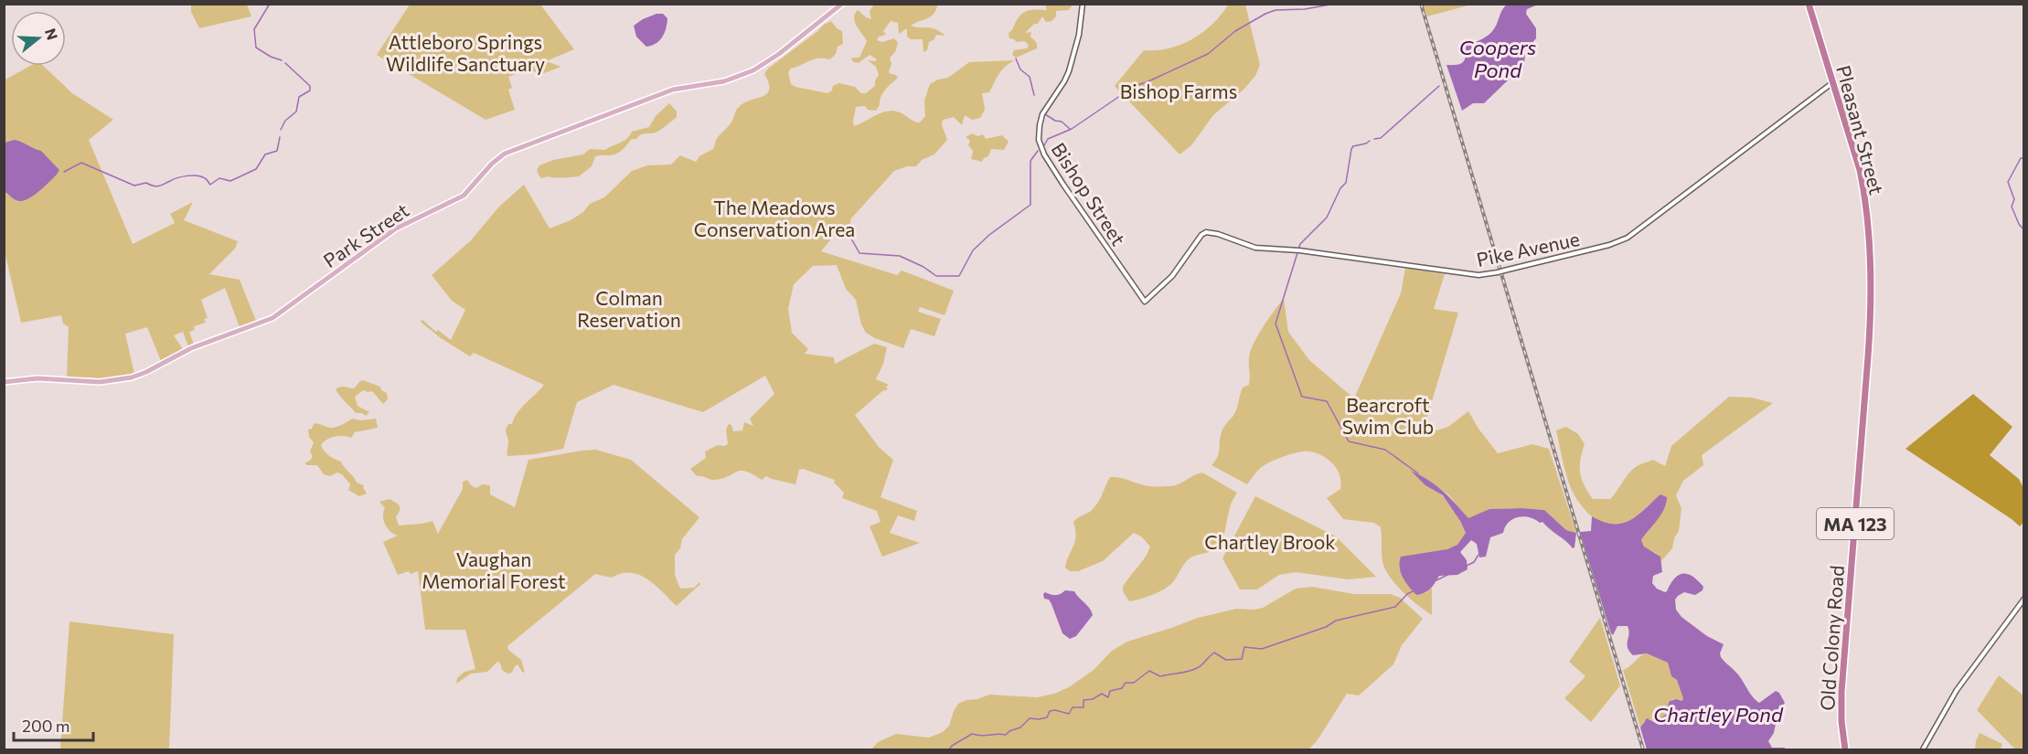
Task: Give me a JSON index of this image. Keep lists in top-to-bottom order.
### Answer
{
  "streets": {
    "highway": ["Pleasant Street", "MA 123", "Old Colony Road"],
    "main road": ["Park Street"],
    "street": ["Bishop Street", "Pike Avenue"]
  },
  "crossings": [
    ["Pleasant Street", "Pike Avenue"],
    ["Pleasant Street", "Old Colony Road"],
    ["Bishop Street", "Pike Avenue"]
  ],
  "water": ["Coopers Pond", "Chartley Pond"],
  "parks": [
    "Attleboro Springs Wildlife Sanctuary",
    "Bishop Farms",
    "The Meadows Conservation Area",
    "Colman Reservation",
    "Bearcroft Swim Club",
    "Chartley Brook",
    "Vaughan Memorial Forest"
  ],
  "scale_bar": "200 m",
  "north": "right"
}
